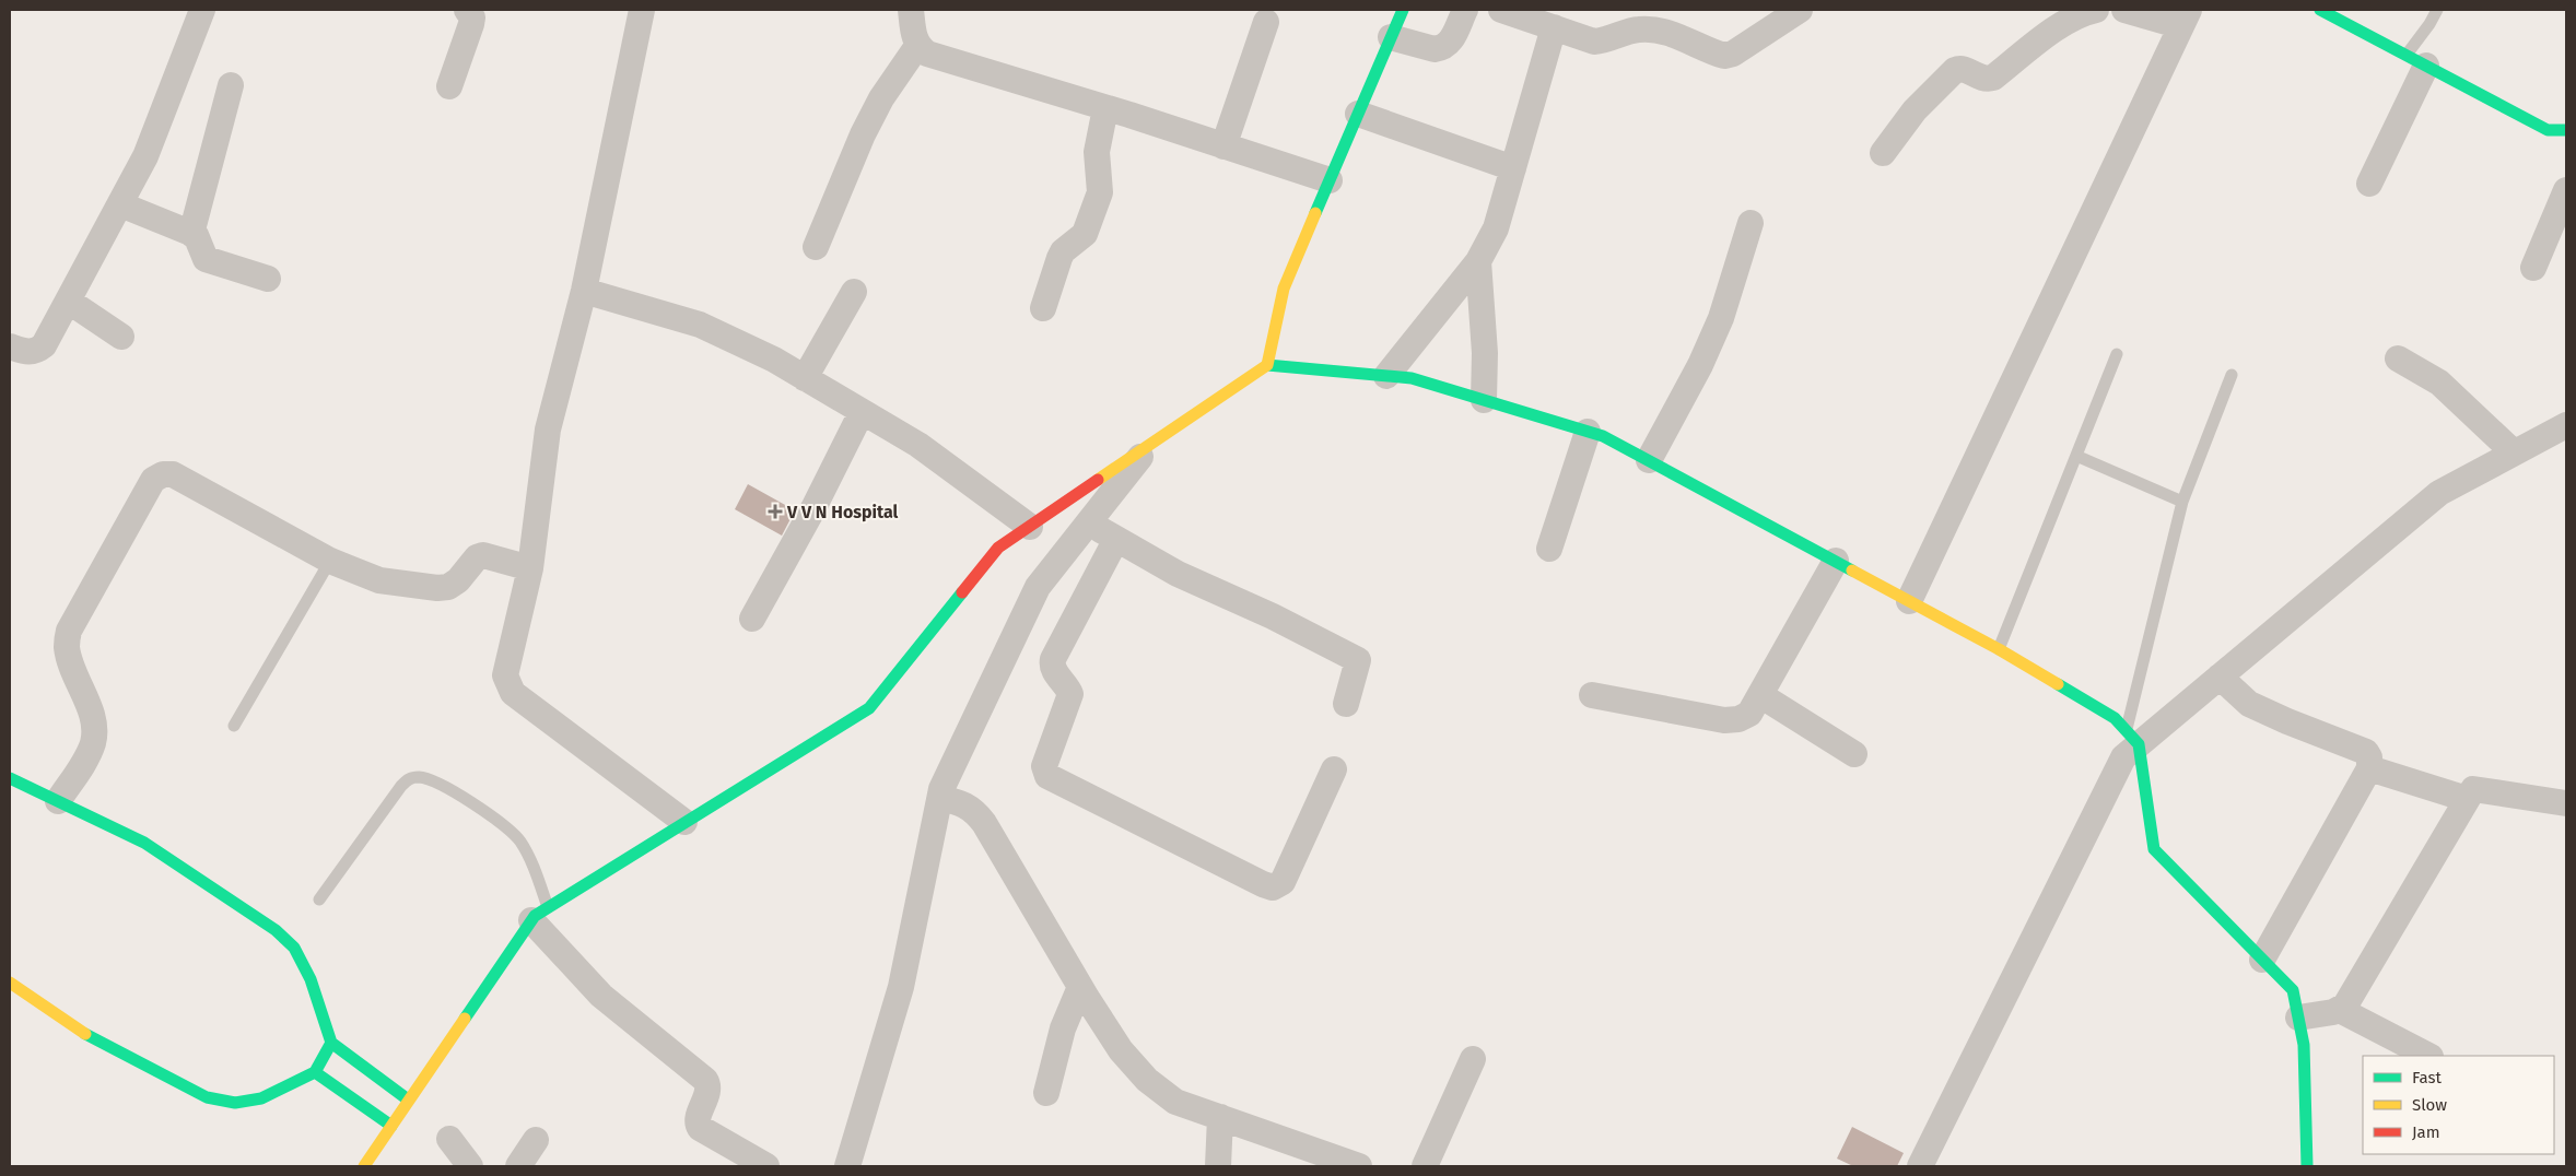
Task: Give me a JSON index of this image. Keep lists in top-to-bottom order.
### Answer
{
  "places": {
    "health": ["V V N Hospital"]
  },
  "legend": ["Fast", "Slow", "Jam"]
}
